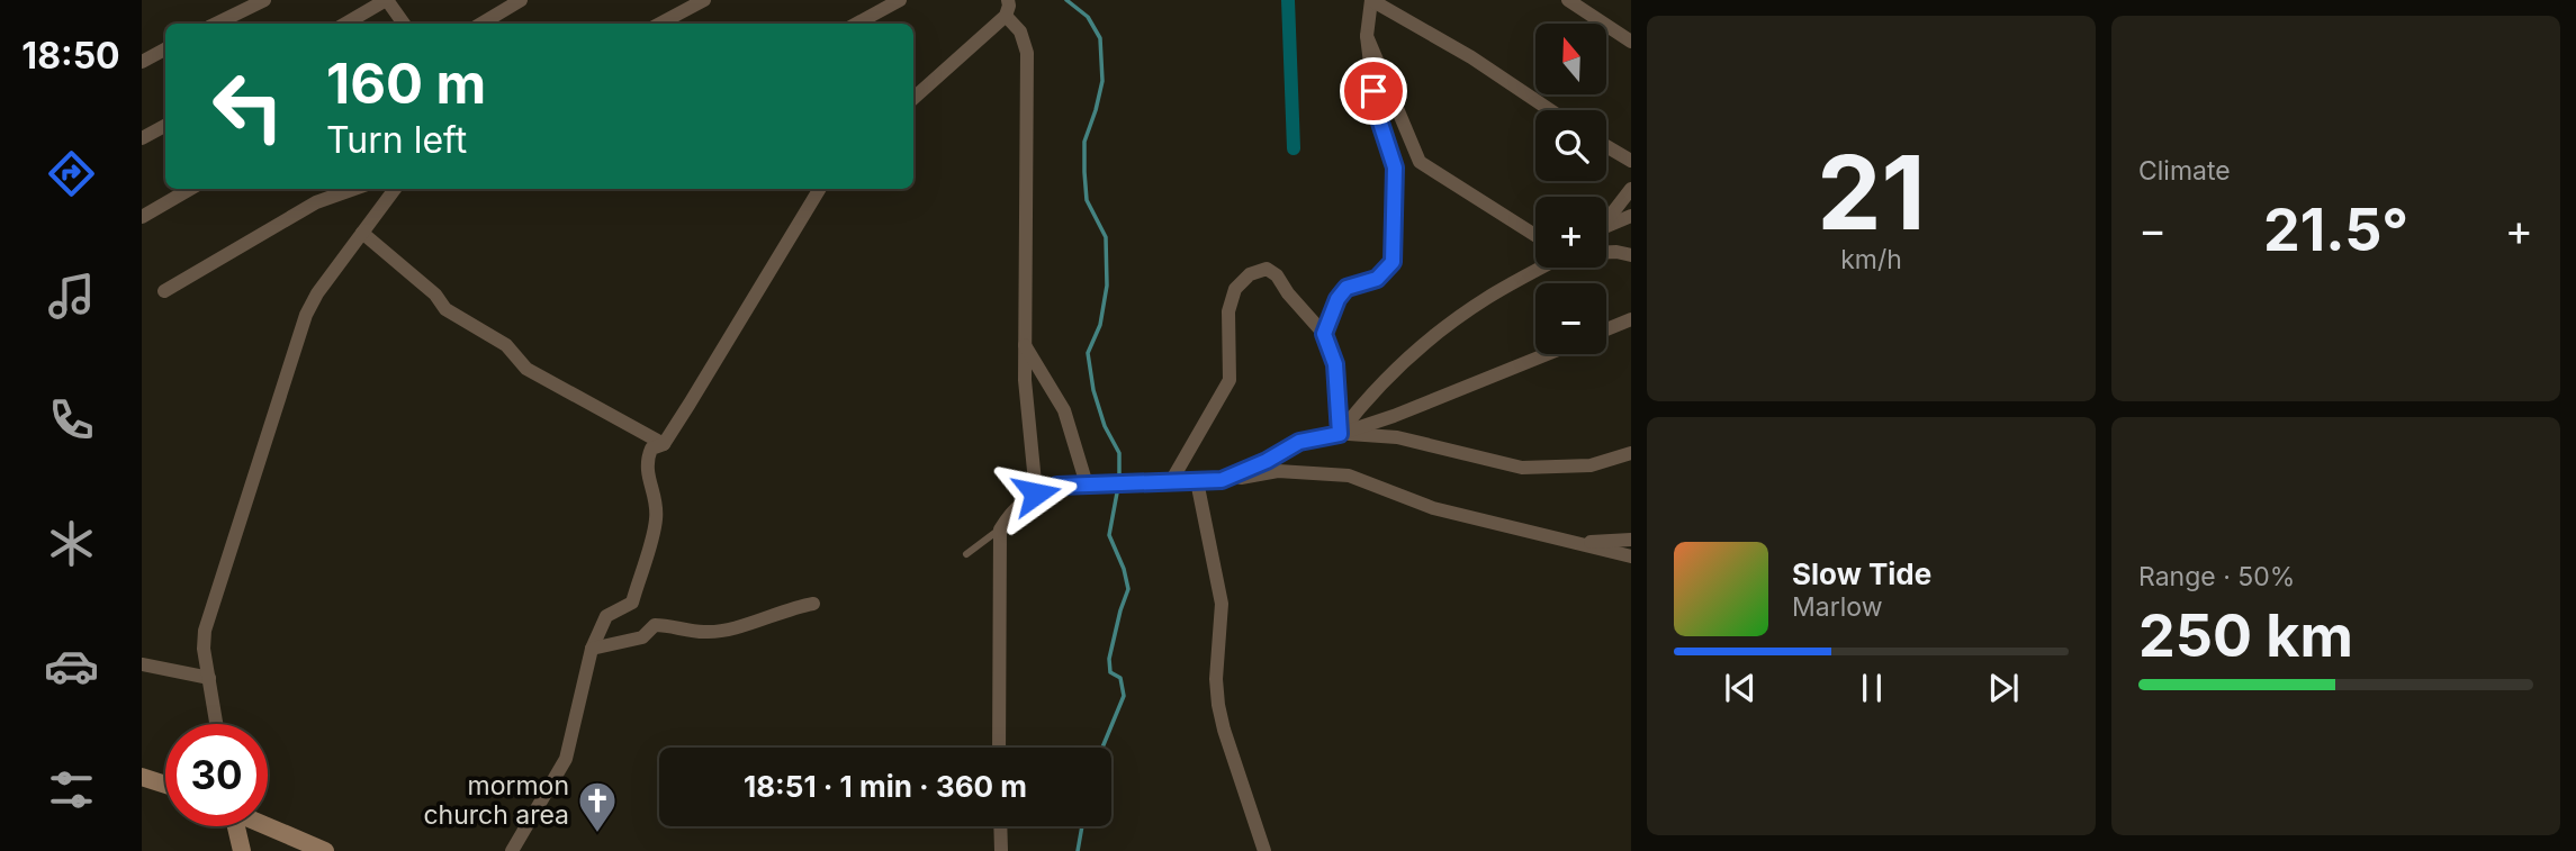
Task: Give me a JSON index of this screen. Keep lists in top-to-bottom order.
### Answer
{
  "places": {
    "church": ["mormon church area"]
  },
  "north": "top",
  "page": {
    "tabs": "18:50",
    "tile": [
      ["21", "km/h"],
      "Climate",
      ["Range · 50%", "250 km"]
    ],
    "map_buttons": ["+", "−"],
    "turn": ["160 m", "Turn left"],
    "heat": ["−", "21.5°", "+"],
    "song": ["Slow Tide", "Marlow"],
    "limit": "30",
    "trip": "18:51 · 1 min · 360 m"
  }
}
